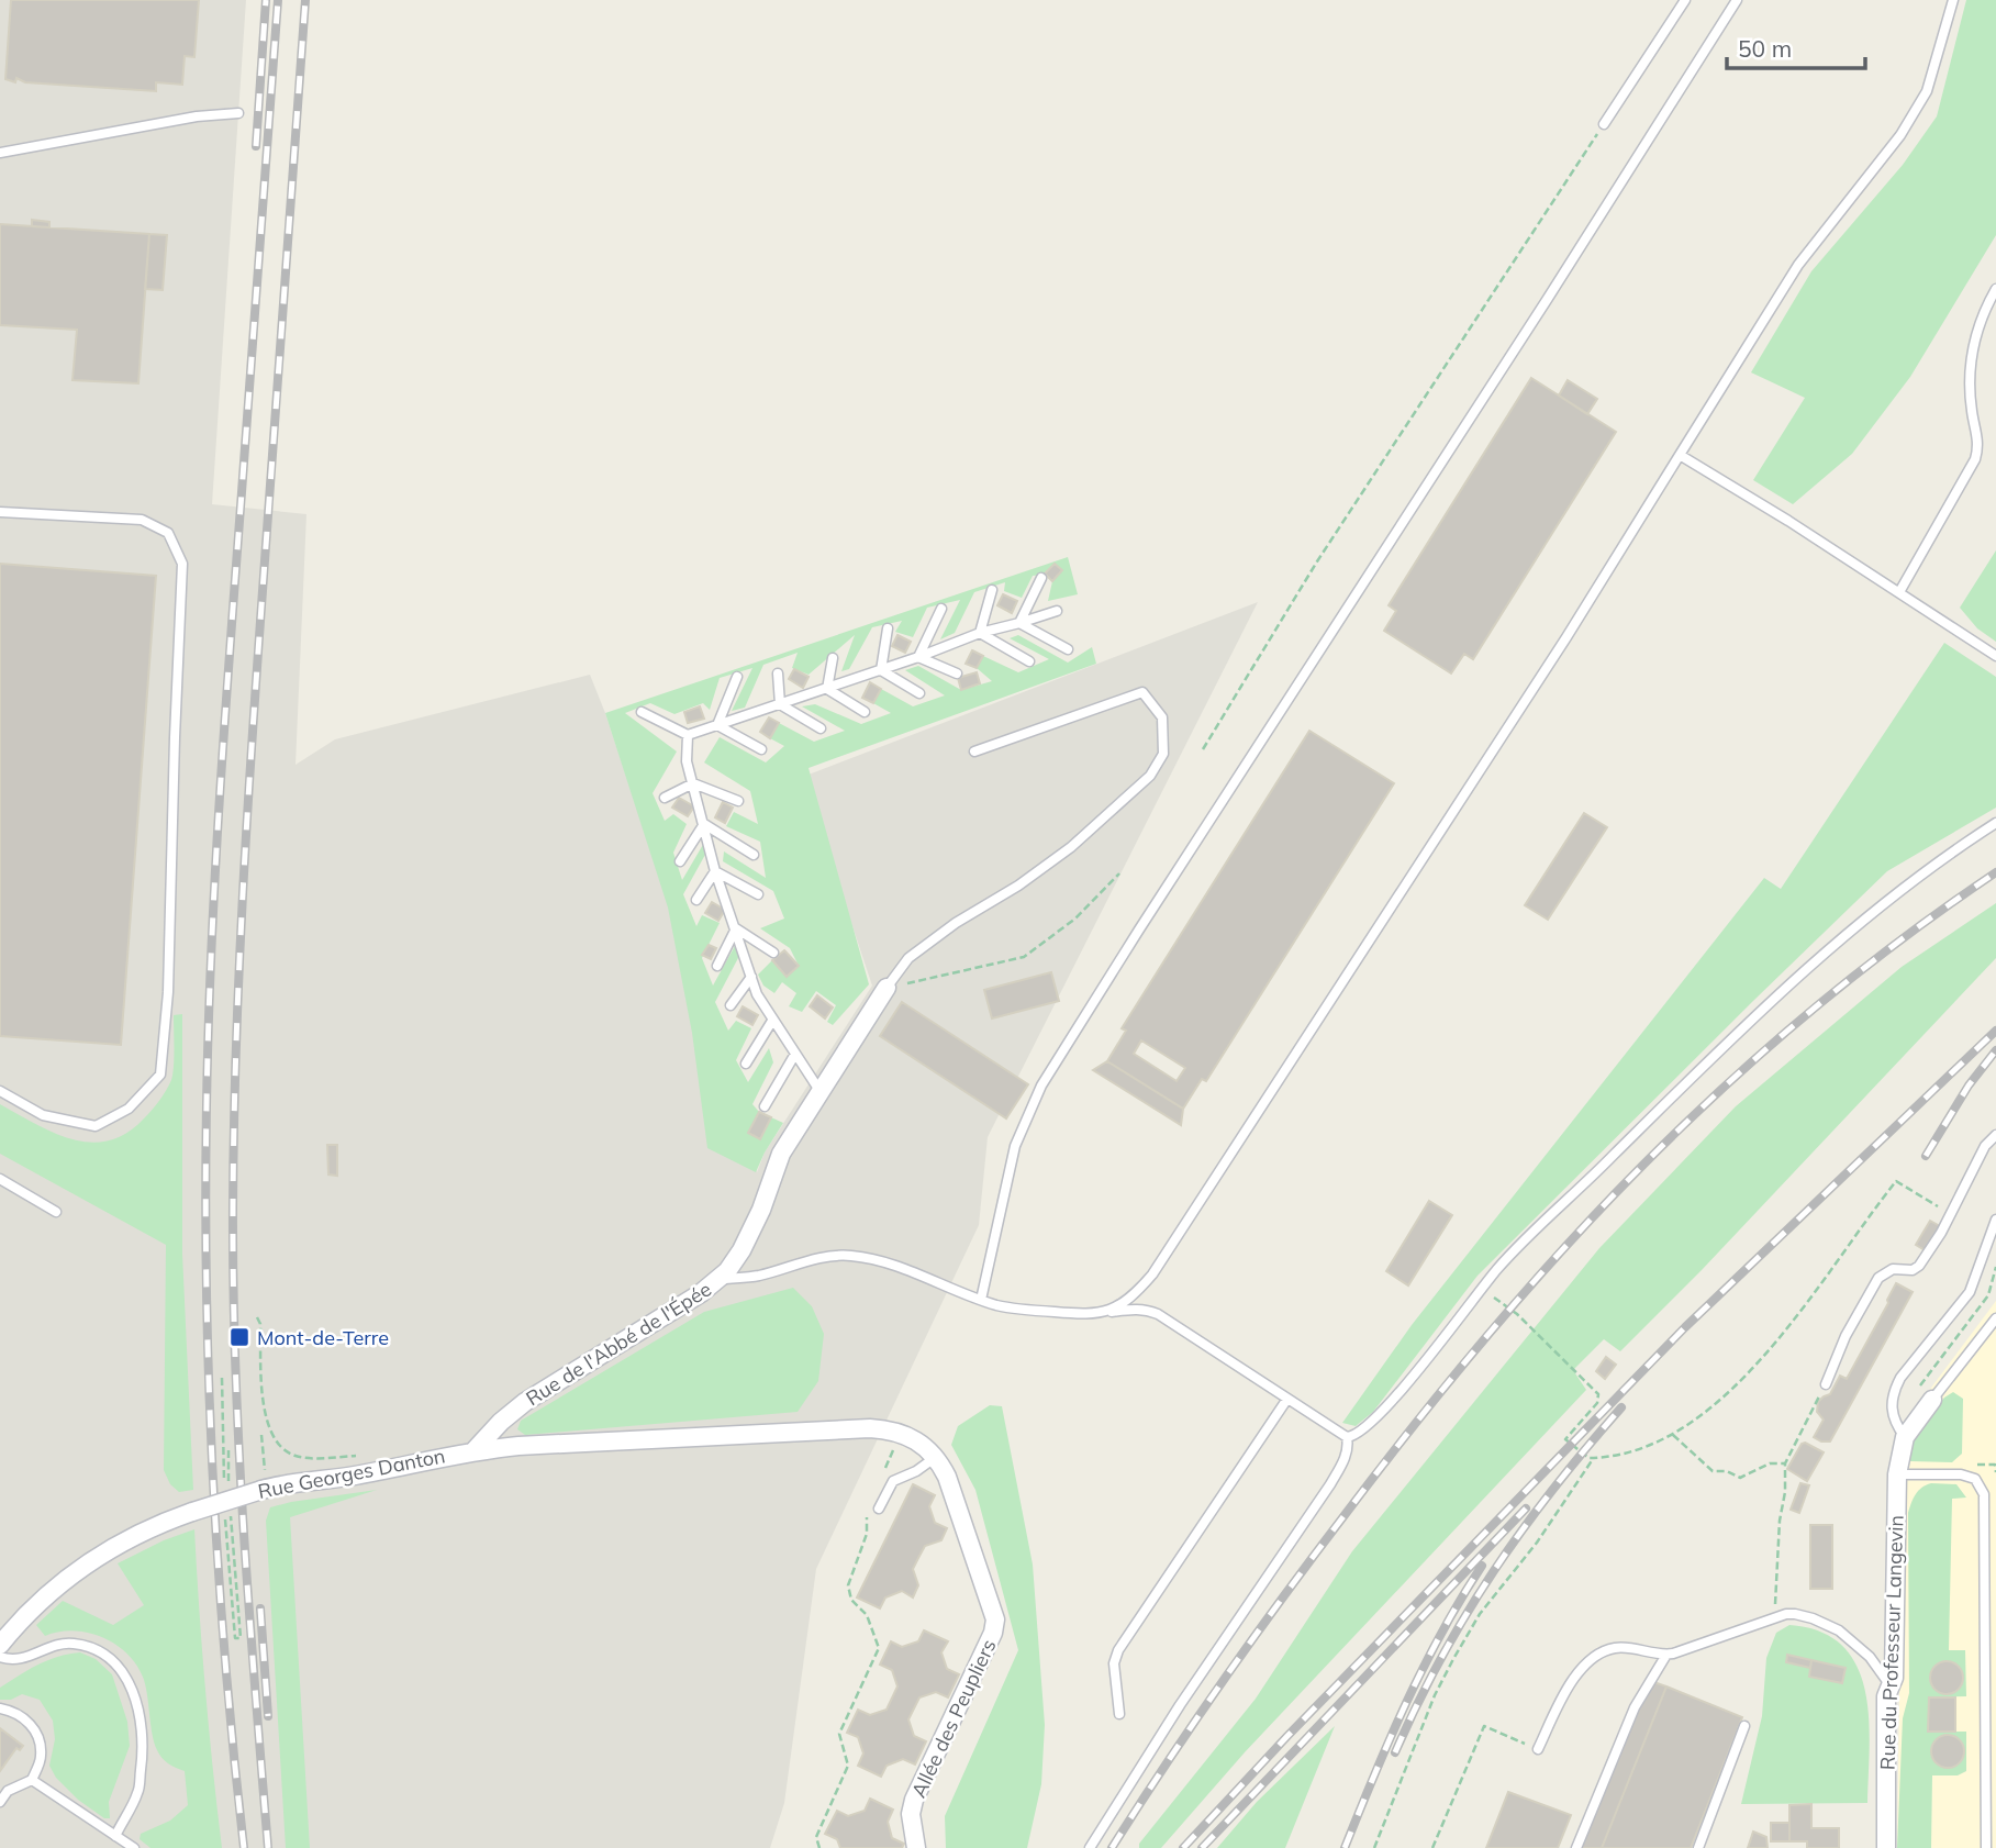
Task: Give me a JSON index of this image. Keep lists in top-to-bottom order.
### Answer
{
  "streets": {
    "street": [
      "Rue de l'Abbé de l'Épée",
      "Rue Georges Danton",
      "Rue du Professeur Langevin",
      "Allée des Peupliers"
    ]
  },
  "crossings": [
    ["Rue de l'Abbé de l'Épée", "Rue Georges Danton"],
    ["Rue de l'Abbé de l'Épée", "Allée des Peupliers"],
    ["Rue Georges Danton", "Allée des Peupliers"]
  ],
  "places": {
    "transit": ["Mont-de-Terre"]
  },
  "scale_bar": "50 m"
}
